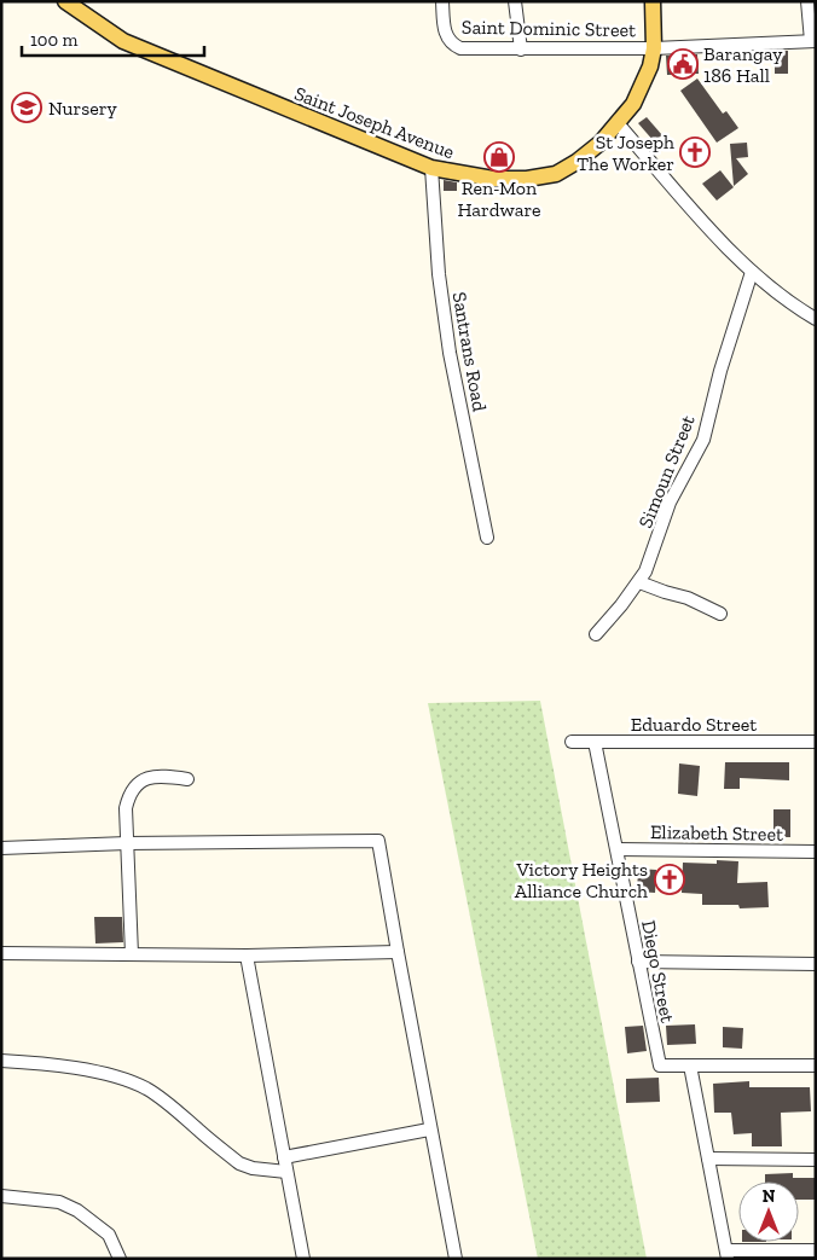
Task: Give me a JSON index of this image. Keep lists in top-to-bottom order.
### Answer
{
  "streets": {
    "main road": ["Saint Joseph Avenue"],
    "street": [
      "Saint Dominic Street",
      "Santrans Road",
      "Simoun Street",
      "Eduardo Street",
      "Elizabeth Street",
      "Diego Street"
    ]
  },
  "crossings": [
    ["Saint Dominic Street", "Saint Joseph Avenue"],
    ["Saint Joseph Avenue", "Santrans Road"],
    ["Eduardo Street", "Diego Street"],
    ["Elizabeth Street", "Diego Street"]
  ],
  "places": {
    "public building": ["Barangay 186 Hall"],
    "school or university": ["Nursery"],
    "church": ["St Joseph The Worker", "Victory Heights Alliance Church"],
    "shop": ["Ren-Mon Hardware"]
  },
  "scale_bar": "100 m",
  "north": "top"
}
